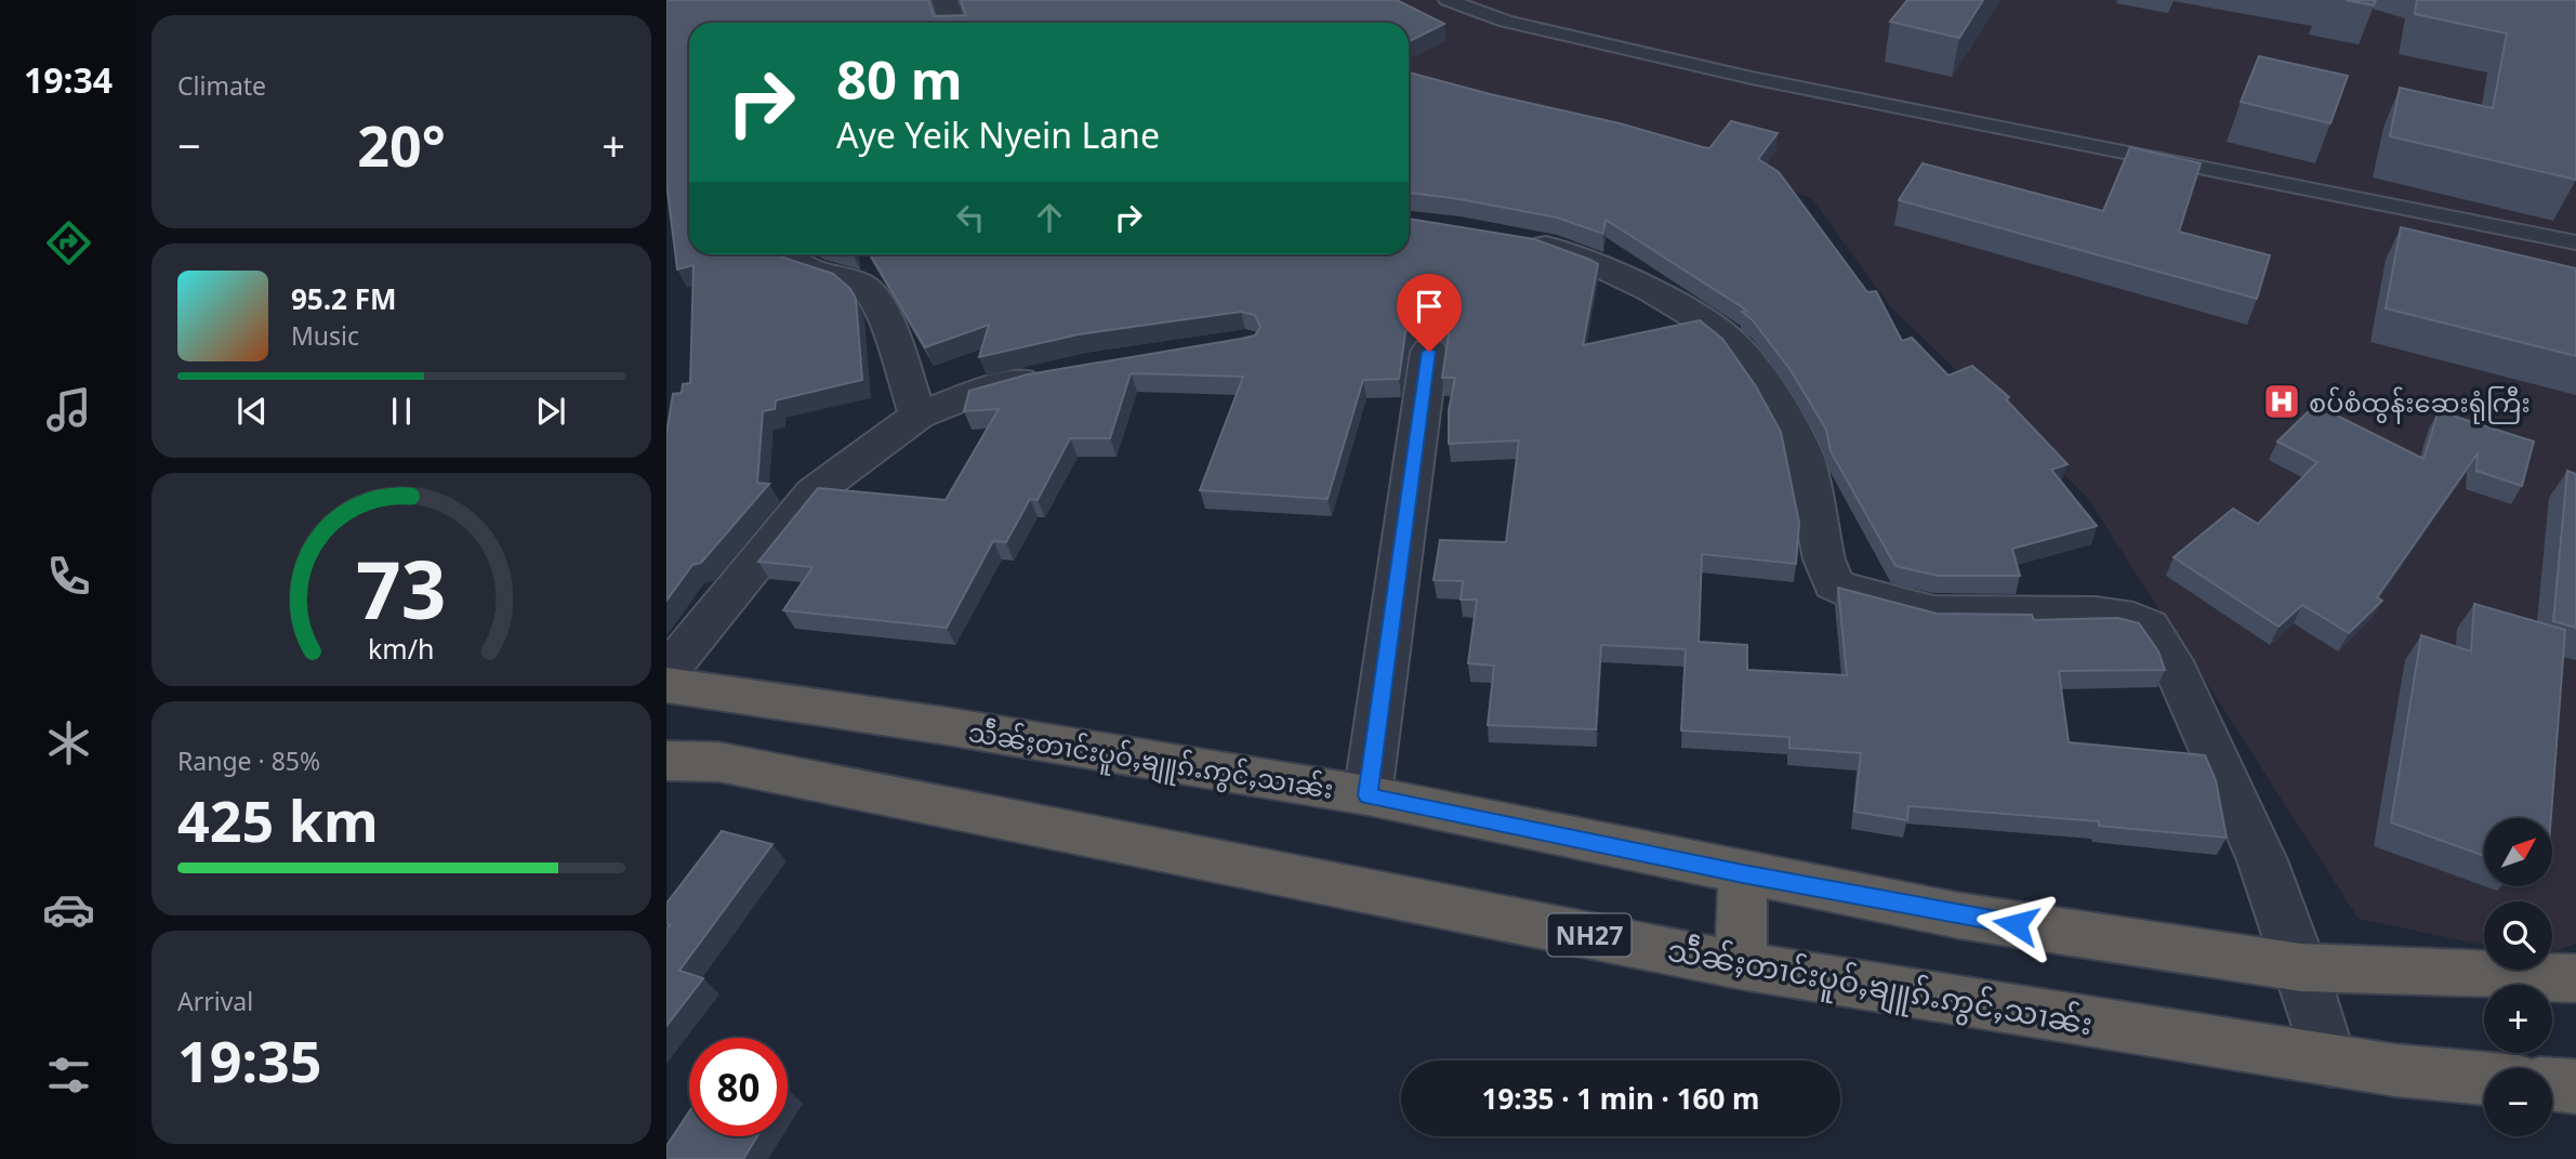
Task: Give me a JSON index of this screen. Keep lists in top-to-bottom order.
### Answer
{
  "streets": {
    "highway": ["သဵႅၼ်ႈတၢင်းပူဝ်ႇၶျူၵ်ႉဢွင်ႇသၢၼ်း", "NH27"]
  },
  "places": {
    "hospital": ["စပ်စံထွန်းဆေးရုံကြီး"]
  },
  "north": "top right",
  "page": {
    "tabs": "19:34",
    "tile": [
      "Climate",
      ["Range · 85%", "425 km"],
      ["Arrival", "19:35"]
    ],
    "turn": ["80 m", "Aye Yeik Nyein Lane"],
    "heat": ["−", "20°", "+"],
    "song": ["95.2 FM", "Music"],
    "map_buttons": ["+", "−"],
    "limit": "80",
    "trip": "19:35 · 1 min · 160 m",
    "gauge": ["73", "km/h"]
  }
}
